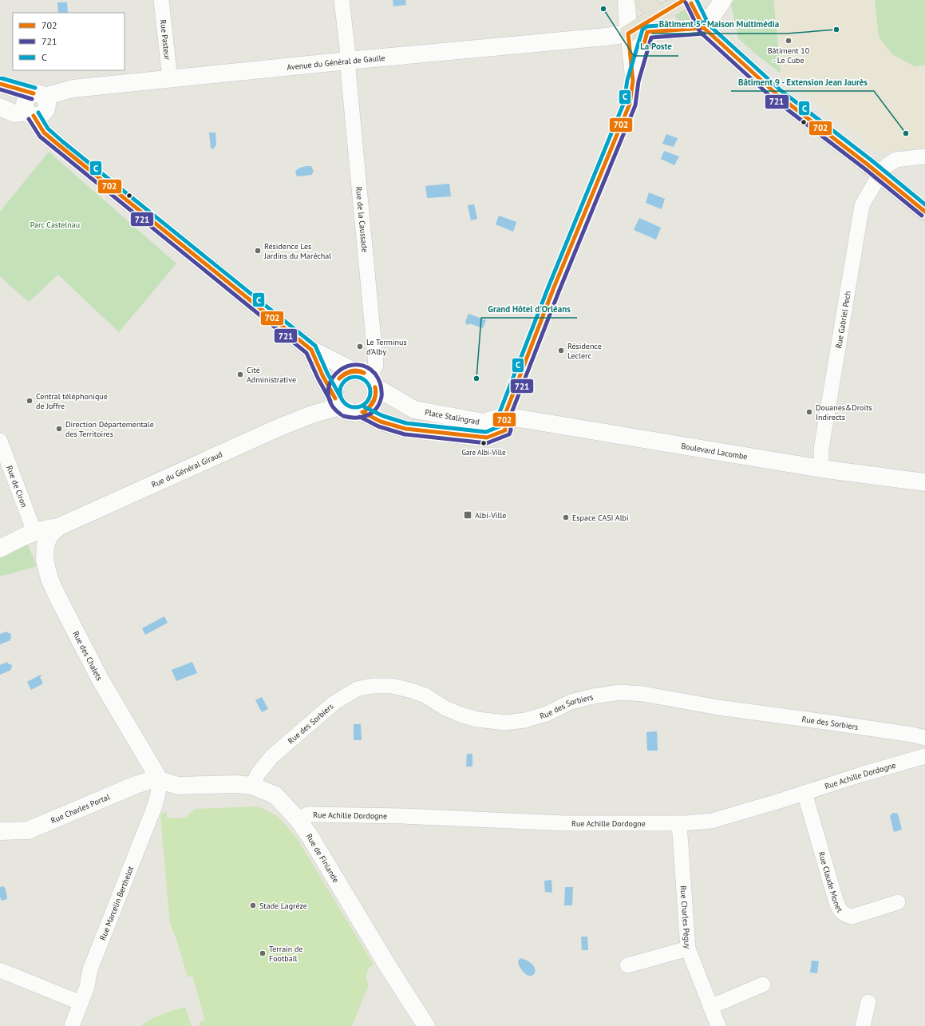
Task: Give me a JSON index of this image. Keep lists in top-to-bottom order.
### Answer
{
  "streets": {
    "main road": [
      "Avenue du Général de Gaulle",
      "Place Stalingrad",
      "Boulevard Lacombe",
      "Rue du Général Giraud",
      "Rue des Chalets",
      "Rue Charles Portal",
      "Rue de Finlande"
    ],
    "street": [
      "Rue Pasteur",
      "Rue de la Caussade",
      "Rue Gabriel Pech",
      "Rue de Ciron",
      "Rue des Sorbiers",
      "Rue Achille Dordogne",
      "Rue Claude Monet",
      "Rue Marcelin Berthelot",
      "Rue Charles Péguy"
    ]
  },
  "crossings": [
    ["Rue Pasteur", "Avenue du Général de Gaulle"],
    ["Avenue du Général de Gaulle", "Rue de la Caussade"],
    ["Rue de la Caussade", "Place Stalingrad"],
    ["Rue de la Caussade", "Rue du Général Giraud"],
    ["Rue Gabriel Pech", "Boulevard Lacombe"],
    ["Place Stalingrad", "Boulevard Lacombe"],
    ["Place Stalingrad", "Rue du Général Giraud"],
    ["Rue du Général Giraud", "Rue de Ciron"],
    ["Rue du Général Giraud", "Rue des Chalets"],
    ["Rue des Chalets", "Rue Charles Portal"],
    ["Rue des Chalets", "Rue de Finlande"],
    ["Rue des Chalets", "Rue Marcelin Berthelot"],
    ["Rue des Sorbiers", "Rue Achille Dordogne"],
    ["Rue des Sorbiers", "Rue de Finlande"],
    ["Rue Achille Dordogne", "Rue de Finlande"],
    ["Rue Achille Dordogne", "Rue Claude Monet"],
    ["Rue Achille Dordogne", "Rue Charles Péguy"],
    ["Rue Charles Portal", "Rue de Finlande"],
    ["Rue Charles Portal", "Rue Marcelin Berthelot"],
    ["Rue de Finlande", "Rue Marcelin Berthelot"]
  ],
  "parks": ["Parc Castelnau"],
  "places": {
    "other": [
      "La Poste",
      "Bâtiment 5 - Maison Multimédia",
      "Bâtiment 10 - Le Cube",
      "Bâtiment 9 - Extension Jean Jaurès",
      "Résidence Les Jardins du Maréchal",
      "Le Terminus d'Alby",
      "Résidence Leclerc",
      "Cité Administrative",
      "Grand Hôtel d'Orléans",
      "Central téléphonique de Joffre",
      "Douanes&Droits Indirects",
      "Direction Départementale des Territoires",
      "Gare Albi-Ville",
      "Espace CASI Albi",
      "Stade Lagrèze",
      "Terrain de Football"
    ],
    "transit": ["Albi-Ville"]
  },
  "lines": ["transit line 702", "transit line C", "transit line 721"],
  "legend": ["702", "721", "C"]
}
